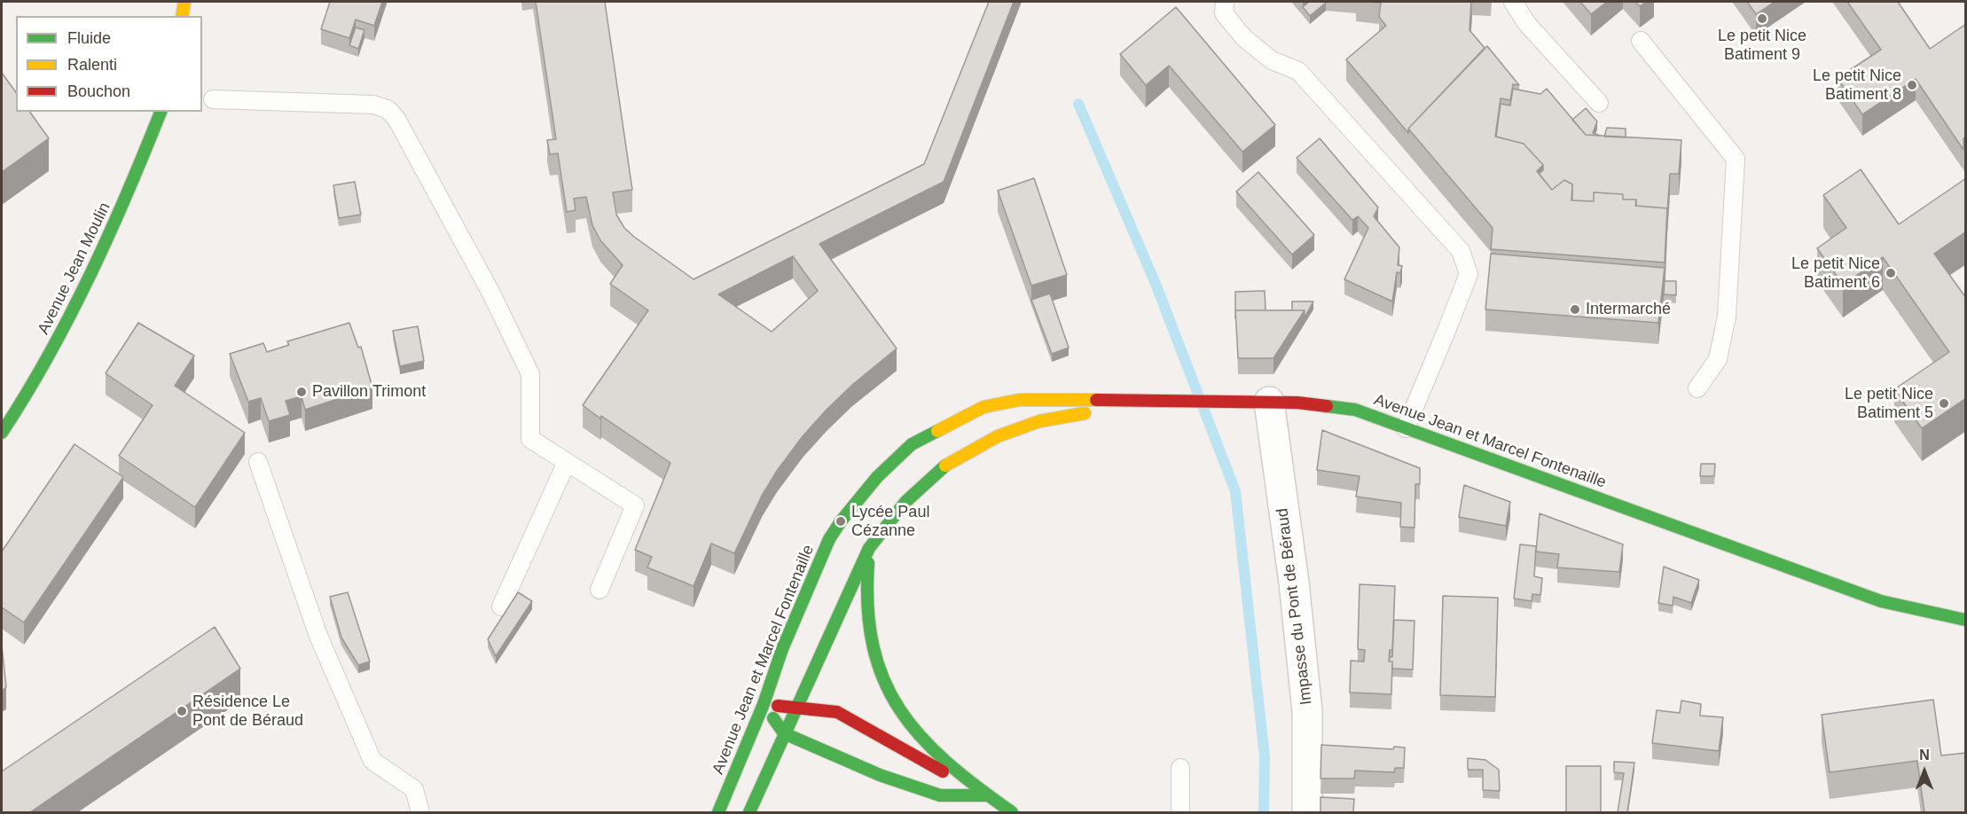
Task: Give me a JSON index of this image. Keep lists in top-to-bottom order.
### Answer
{
  "streets": {
    "main road": ["Avenue Jean Moulin", "Avenue Jean et Marcel Fontenaille"],
    "street": ["Impasse du Pont de Béraud"]
  },
  "crossings": [
    ["Avenue Jean et Marcel Fontenaille", "Impasse du Pont de Béraud"]
  ],
  "places": [
    "Le petit Nice Batiment 9",
    "Le petit Nice Batiment 8",
    "Le petit Nice Batiment 6",
    "Intermarché",
    "Pavillon Trimont",
    "Le petit Nice Batiment 5",
    "Lycée Paul Cézanne",
    "Résidence Le Pont de Béraud"
  ],
  "legend": ["Fluide", "Ralenti", "Bouchon"],
  "north": "top"
}
